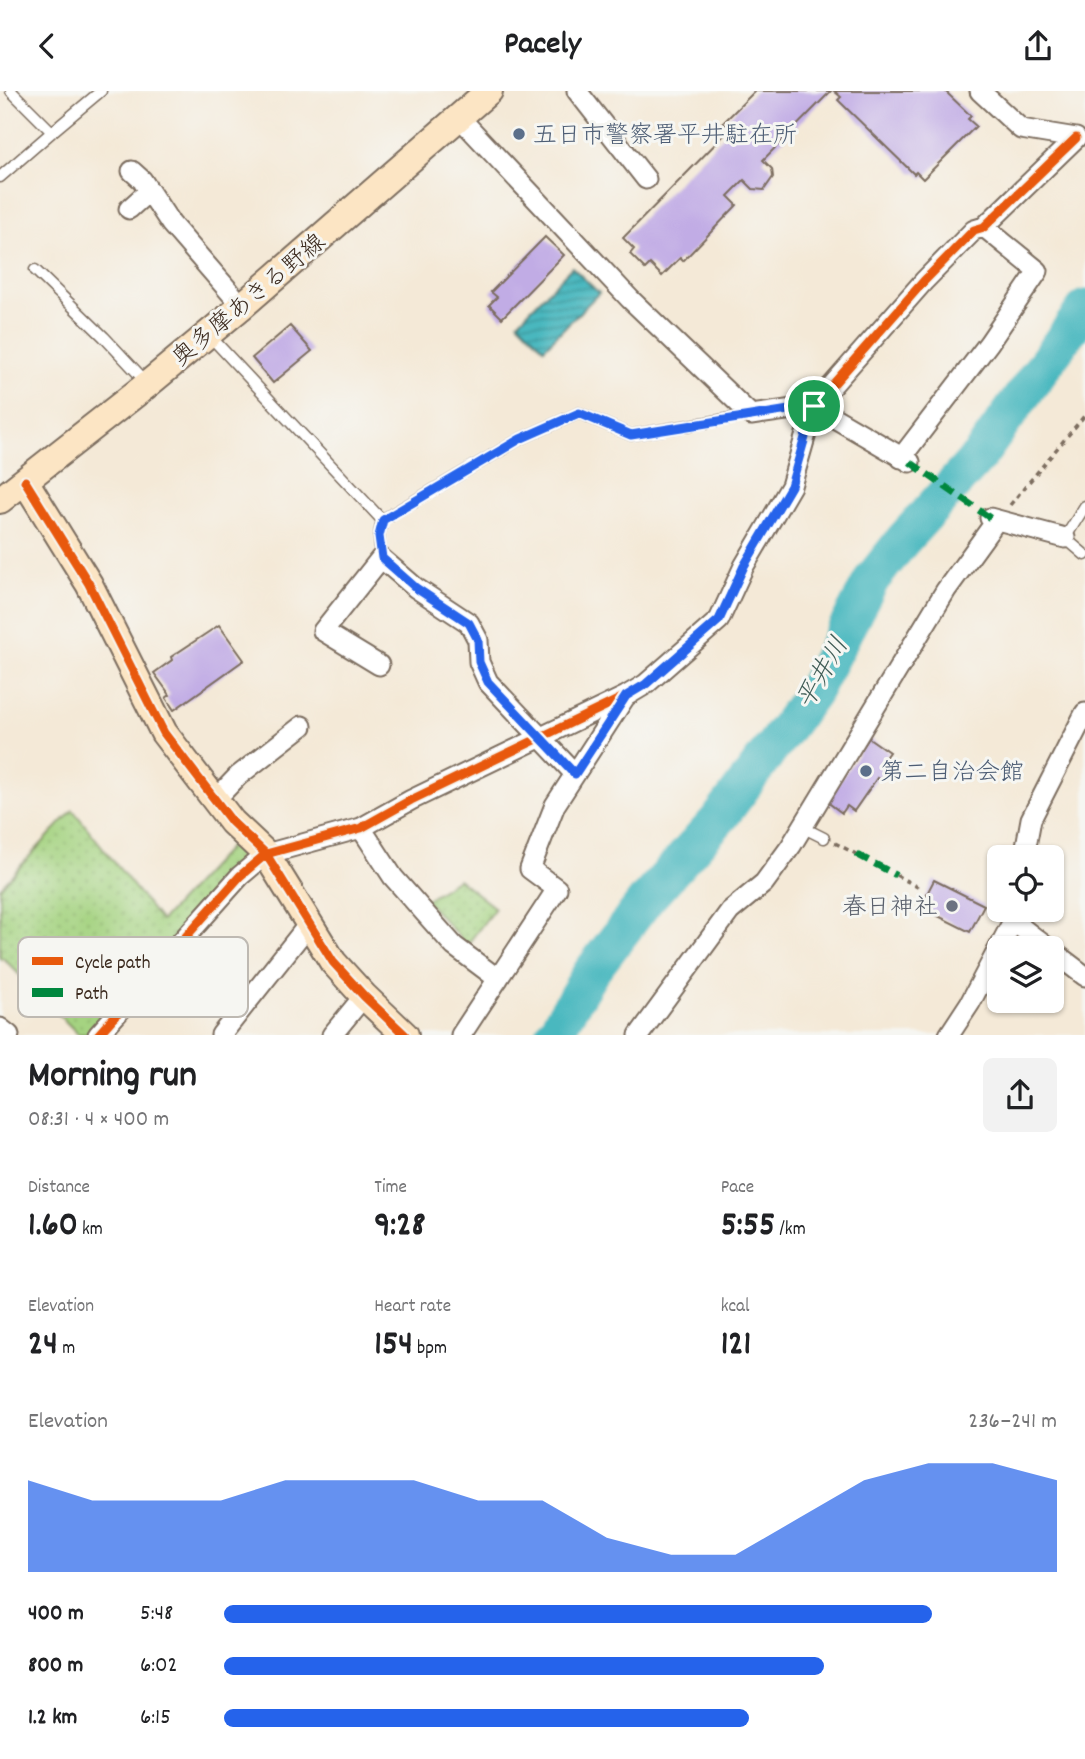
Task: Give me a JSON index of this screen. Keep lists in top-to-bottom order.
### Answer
{
  "streets": {
    "street": ["奥多摩あきる野線"]
  },
  "water": ["平井川"],
  "places": ["五日市警察署平井駐在所", "第二自治会館", "春日神社"],
  "legend": ["Cycle path", "Path"],
  "page": {
    "header": "Pacely",
    "heading": ["Morning run", "08:31 · 4 × 400 m"],
    "stats": [
      ["Distance", "1.60 km"],
      ["Time", "9:28"],
      ["Pace", "5:55 /km"],
      ["Elevation", "24 m"],
      ["Heart rate", "154 bpm"],
      ["kcal", "121"]
    ],
    "chart": ["Elevation", "236–241 m"],
    "list": [
      {
        "name": "400 m",
        "note": "5:48"
      },
      {
        "name": "800 m",
        "note": "6:02"
      },
      {
        "name": "1.2 km",
        "note": "6:15"
      }
    ]
  }
}
